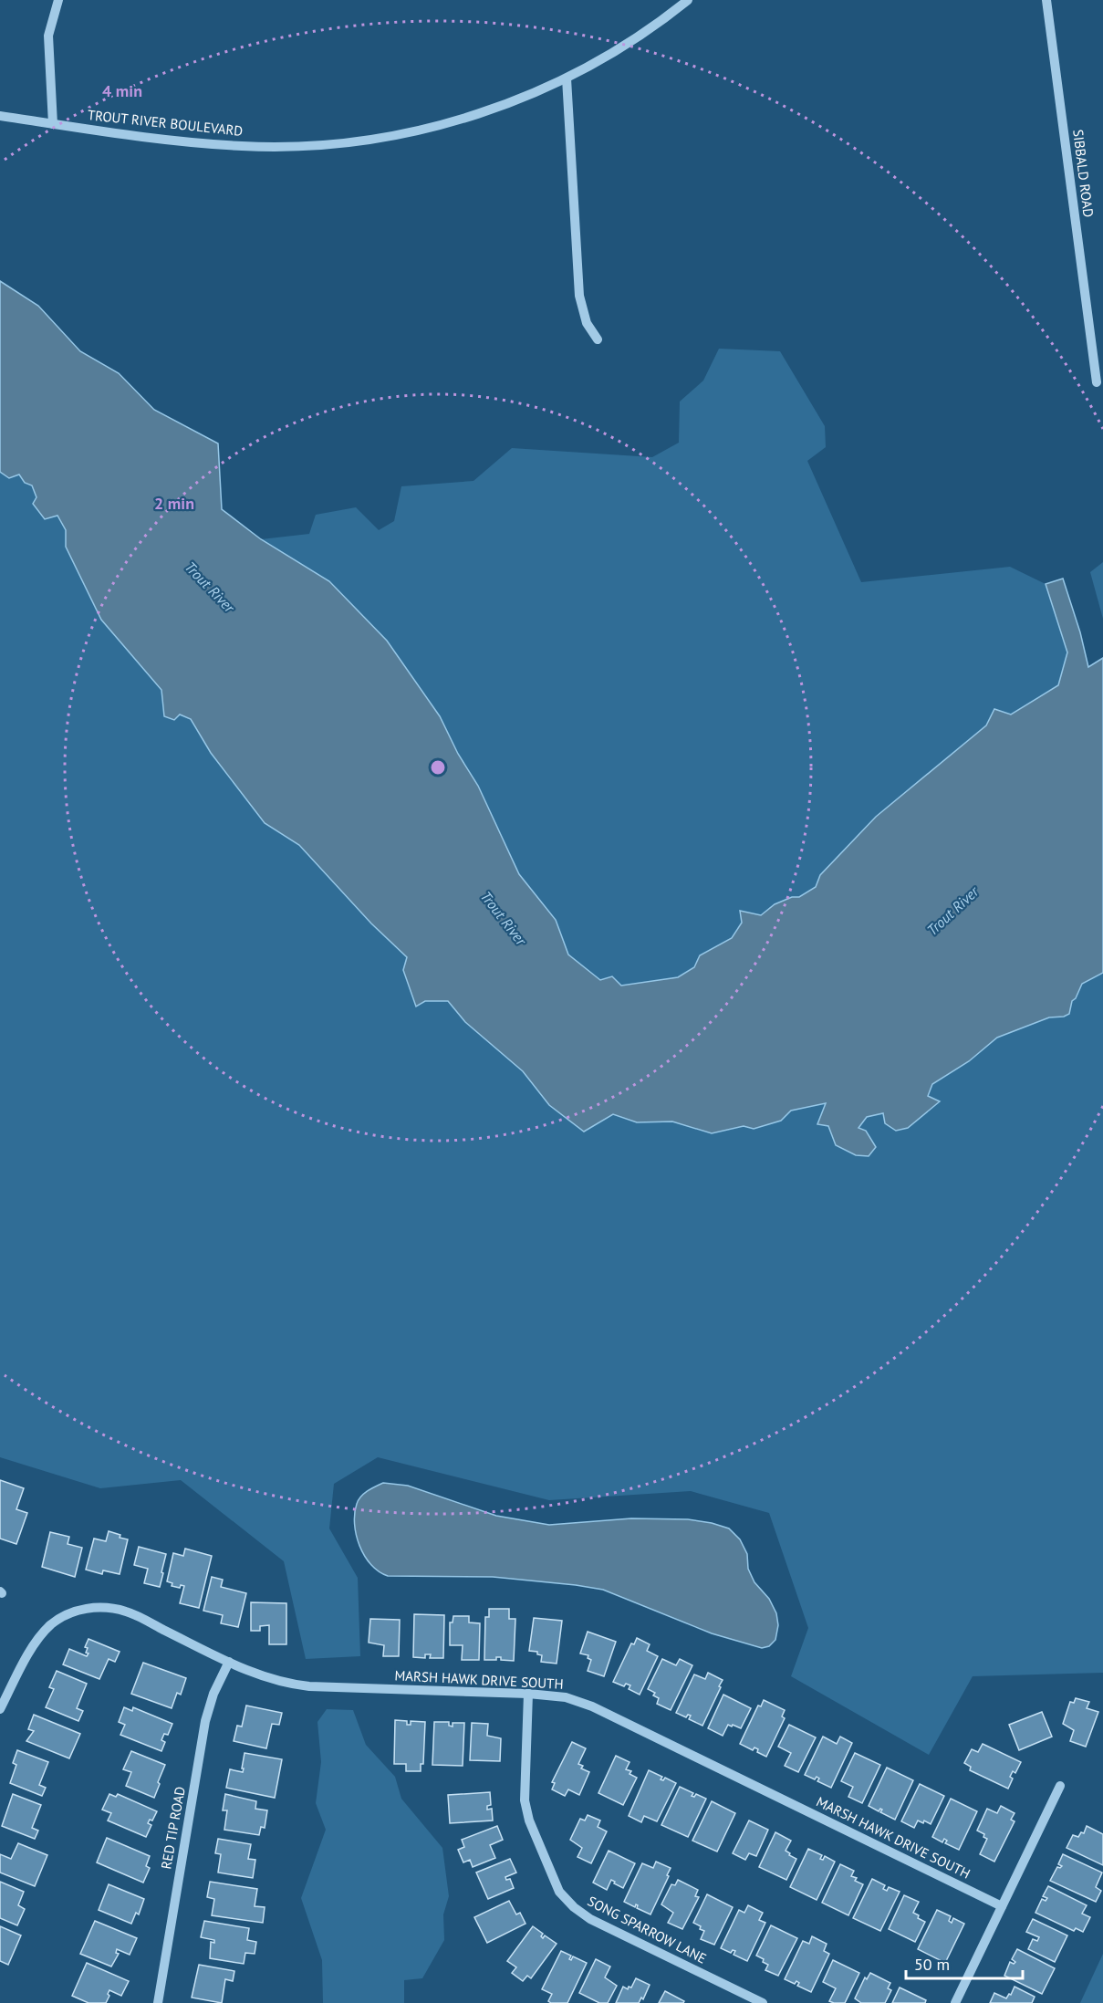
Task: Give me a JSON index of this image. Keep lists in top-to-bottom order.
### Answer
{
  "streets": {
    "street": [
      "TROUT RIVER BOULEVARD",
      "SIBBALD ROAD",
      "MARSH HAWK DRIVE SOUTH",
      "RED TIP ROAD",
      "SONG SPARROW LANE"
    ]
  },
  "crossings": [
    ["MARSH HAWK DRIVE SOUTH", "RED TIP ROAD"],
    ["MARSH HAWK DRIVE SOUTH", "SONG SPARROW LANE"]
  ],
  "water": ["Trout River"],
  "scale_bar": "50 m",
  "rings": ["4 min", "2 min"]
}
